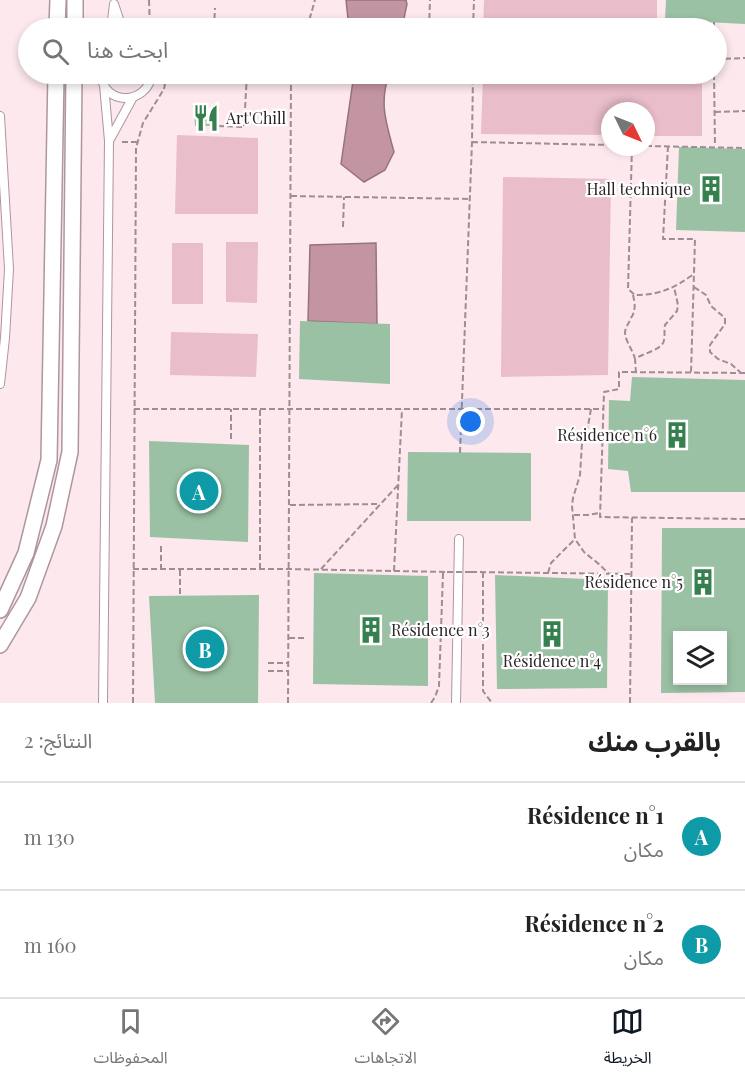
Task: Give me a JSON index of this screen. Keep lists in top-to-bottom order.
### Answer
{
  "places": {
    "restaurant": ["Art'Chill"],
    "building": [
      "Hall technique",
      "Résidence n°6",
      "Résidence n°5",
      "Résidence n°3",
      "Résidence n°4"
    ]
  },
  "north": "bottom right",
  "page": {
    "search": "ابحث هنا",
    "pins": ["A", "B"],
    "heading": ["بالقرب منك", "النتائج: 2"],
    "list": [
      {
        "mark": "A",
        "name": "Résidence n°1",
        "note": "مكان",
        "value": "130 m"
      },
      {
        "mark": "B",
        "name": "Résidence n°2",
        "note": "مكان",
        "value": "160 m"
      }
    ],
    "nav": ["الخريطة", "الاتجاهات", "المحفوظات"]
  }
}
